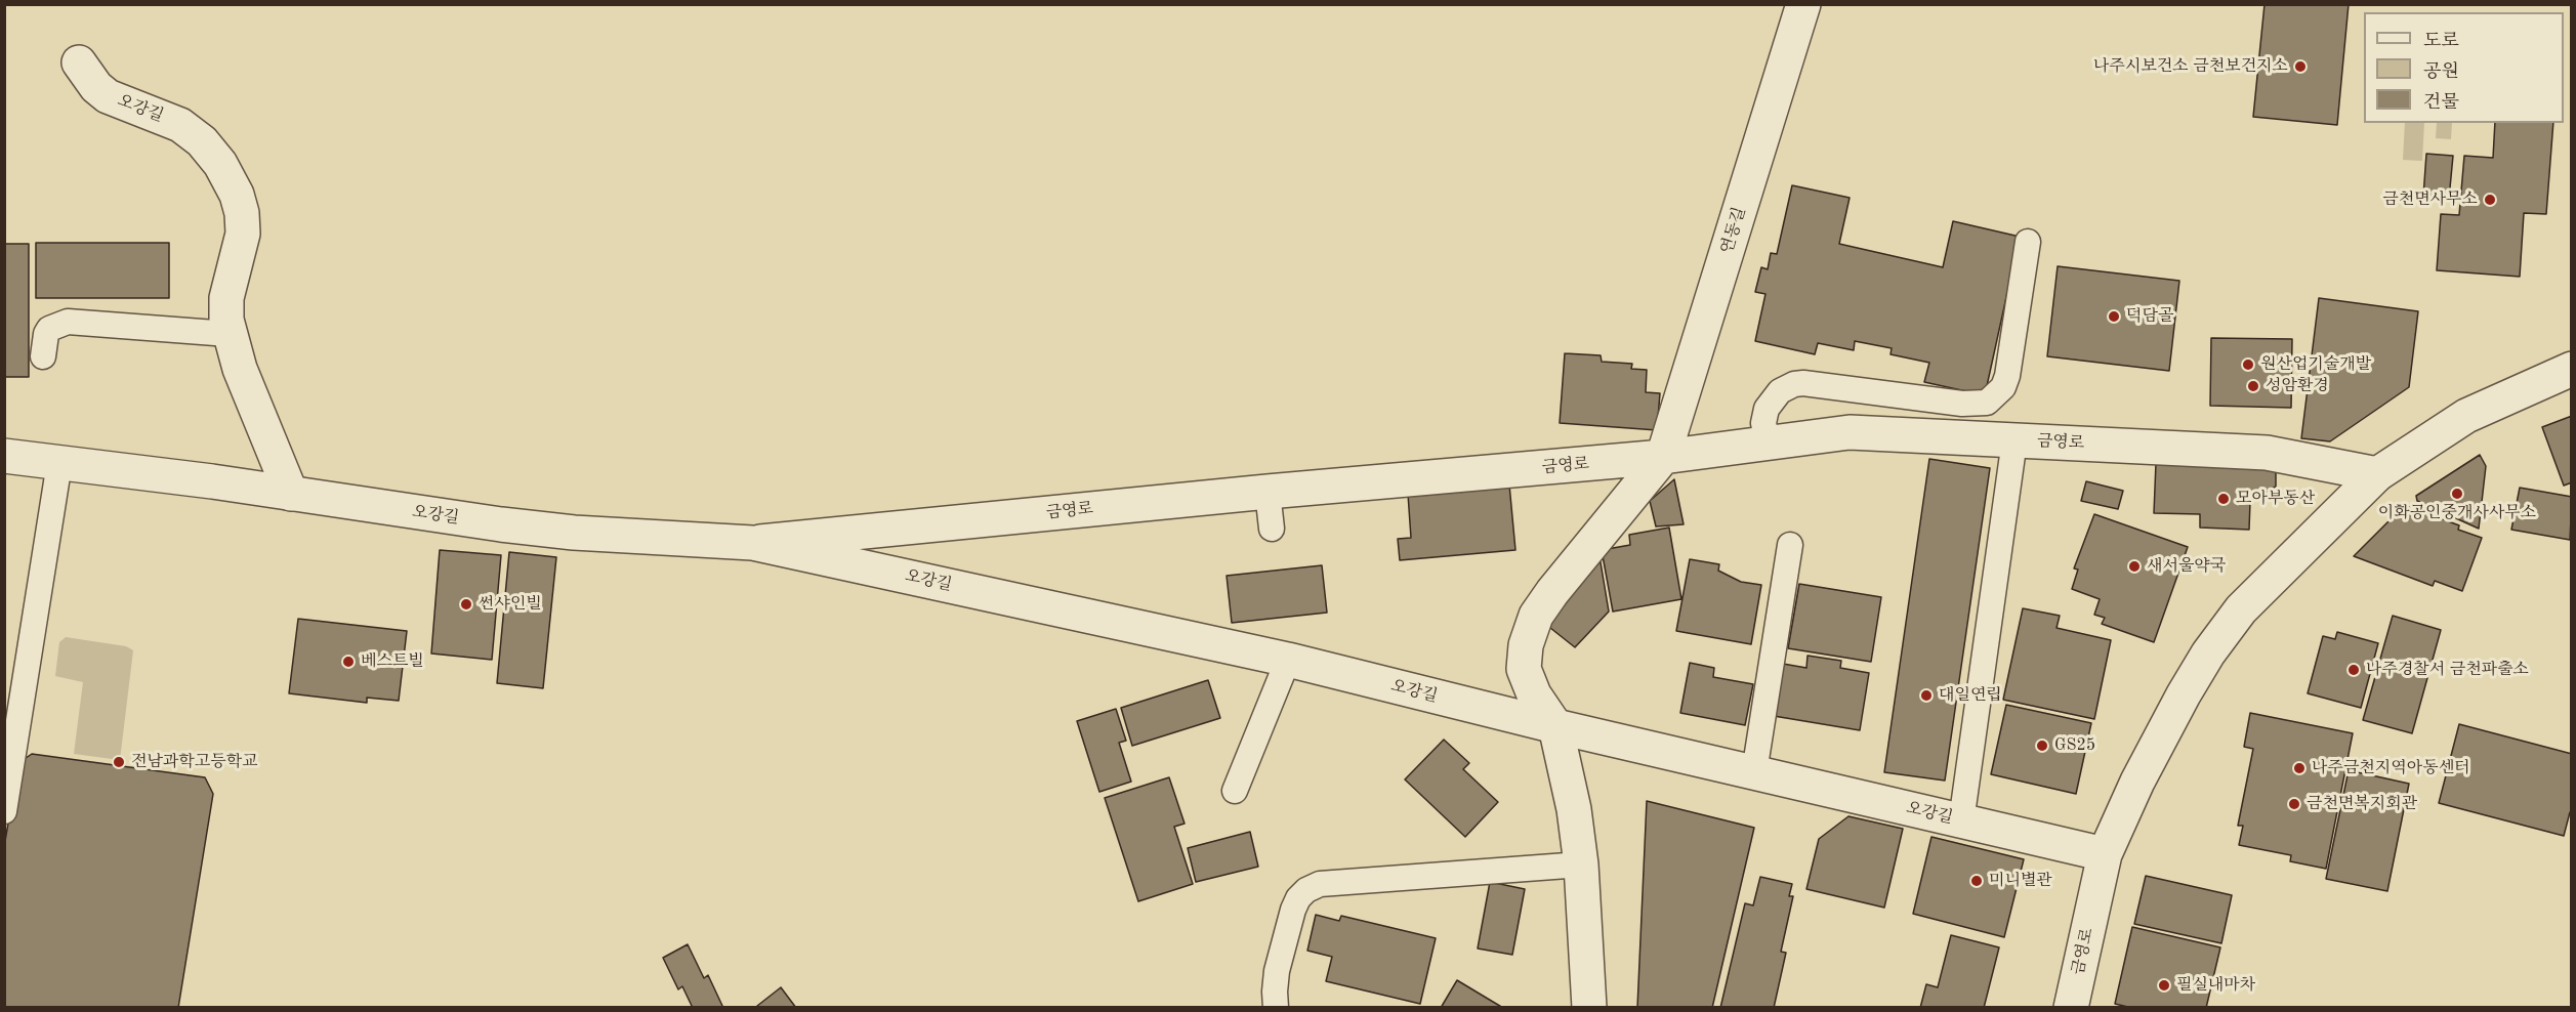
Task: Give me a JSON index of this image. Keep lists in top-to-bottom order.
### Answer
{
  "streets": {
    "street": ["오강길", "연동길", "금영로"]
  },
  "crossings": [
    ["오강길", "금영로"],
    ["연동길", "금영로"]
  ],
  "places": [
    "나주시보건소 금천보건지소",
    "금천면사무소",
    "덕담골",
    "원산업기술개발",
    "성암환경",
    "이화공인중개사사무소",
    "모아부동산",
    "새서울약국",
    "썬샤인빌",
    "베스트빌",
    "나주경찰서 금천파출소",
    "대일연립",
    "GS25",
    "전남과학고등학교",
    "나주금천지역아동센터",
    "금천면복지회관",
    "미니별관",
    "필실내마차"
  ],
  "legend": ["도로", "공원", "건물"]
}
